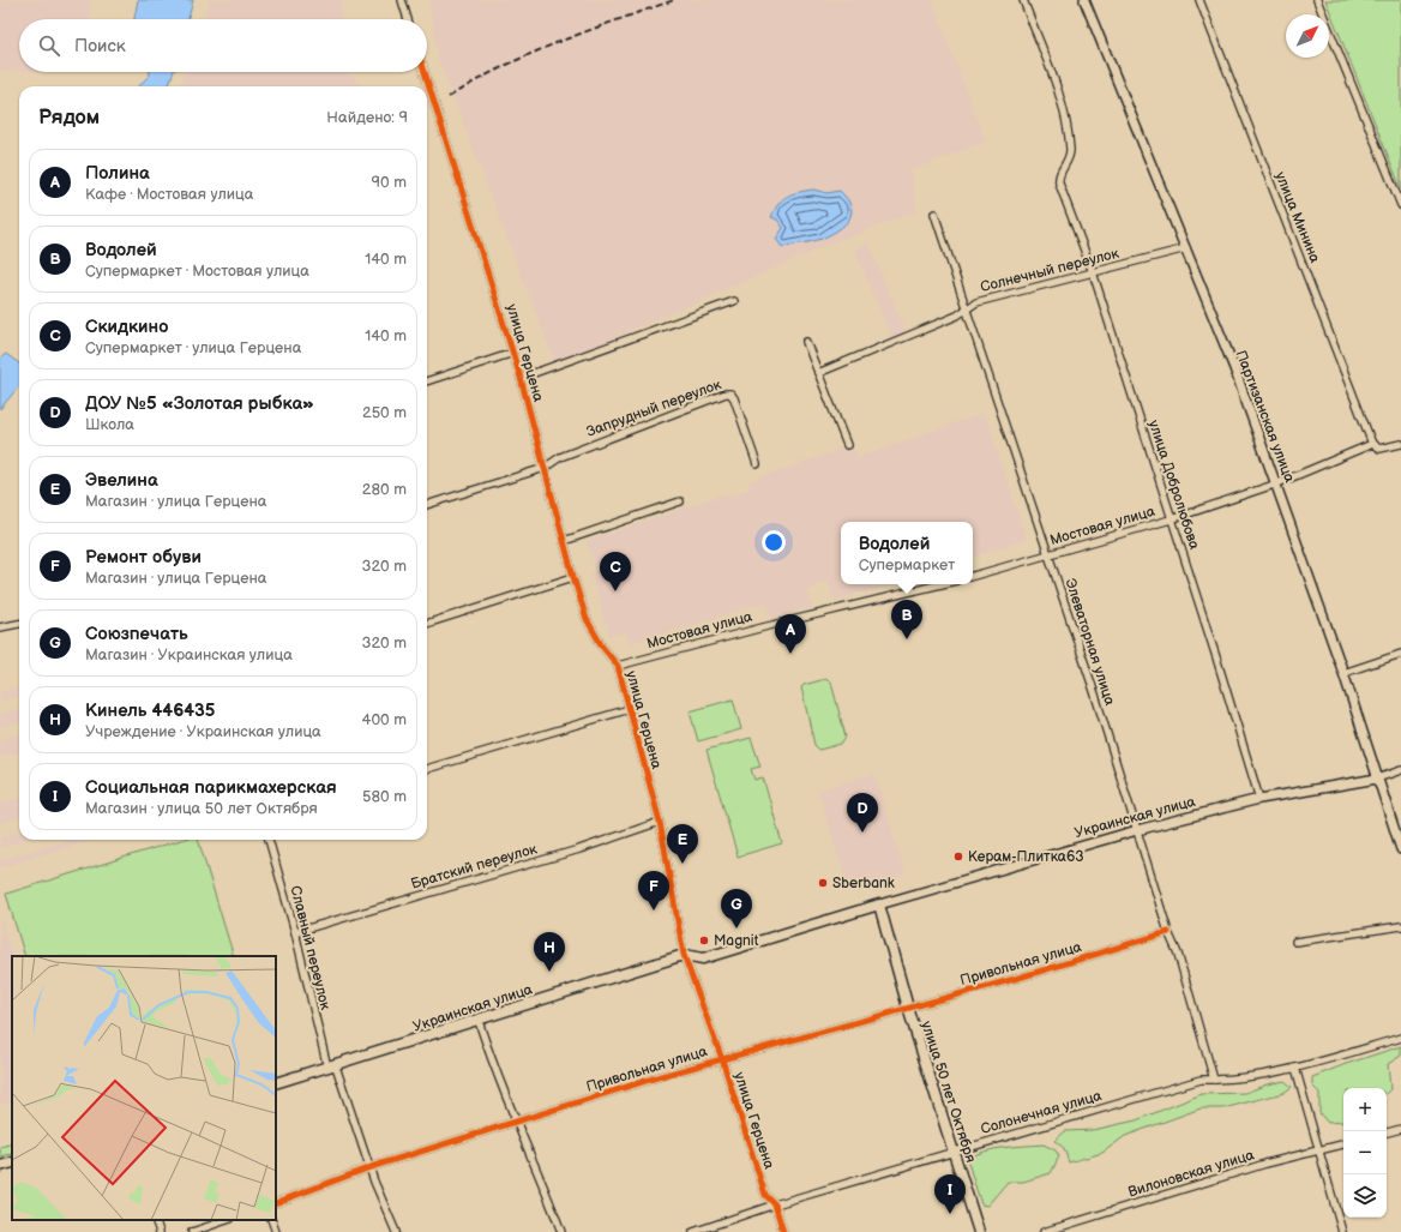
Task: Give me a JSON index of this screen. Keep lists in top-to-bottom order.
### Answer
{
  "streets": {
    "main road": ["Украинская улица", "улица 50 лет Октября"],
    "street": [
      "улица Минина",
      "Солнечный переулок",
      "улица Герцена",
      "Запрудный переулок",
      "Партизанская улица",
      "улица Добролюбова",
      "Мостовая улица",
      "Элеваторная улица",
      "Братский переулок",
      "Славный переулок",
      "Привольная улица",
      "Солонечная улица",
      "Вилоновская улица"
    ]
  },
  "crossings": [
    ["улица Минина", "Мостовая улица"],
    ["Солнечный переулок", "Партизанская улица"],
    ["Солнечный переулок", "улица Добролюбова"],
    ["Солнечный переулок", "Элеваторная улица"],
    ["улица Герцена", "Запрудный переулок"],
    ["улица Герцена", "Мостовая улица"],
    ["улица Герцена", "Украинская улица"],
    ["улица Герцена", "Братский переулок"],
    ["улица Герцена", "Привольная улица"],
    ["улица Герцена", "Солонечная улица"],
    ["Партизанская улица", "Мостовая улица"],
    ["Партизанская улица", "Украинская улица"],
    ["улица Добролюбова", "Мостовая улица"],
    ["улица Добролюбова", "Украинская улица"],
    ["Мостовая улица", "Элеваторная улица"],
    ["Элеваторная улица", "Украинская улица"],
    ["Элеваторная улица", "Привольная улица"],
    ["Элеваторная улица", "Солонечная улица"],
    ["Украинская улица", "Славный переулок"],
    ["Украинская улица", "улица 50 лет Октября"],
    ["Братский переулок", "Славный переулок"],
    ["Славный переулок", "Привольная улица"],
    ["Привольная улица", "улица 50 лет Октября"],
    ["улица 50 лет Октября", "Солонечная улица"]
  ],
  "places": ["Керам-Плитка63", "Sberbank", "Magnit"],
  "north": "top right",
  "page": {
    "search": "Поиск",
    "heading": ["Рядом", "Найдено: 9"],
    "list": [
      {
        "mark": "A",
        "name": "Полина",
        "note": "Кафе · Мостовая улица",
        "value": "90 m"
      },
      {
        "mark": "B",
        "name": "Водолей",
        "note": "Супермаркет · Мостовая улица",
        "value": "140 m"
      },
      {
        "mark": "C",
        "name": "Скидкино",
        "note": "Супермаркет · улица Герцена",
        "value": "140 m"
      },
      {
        "mark": "D",
        "name": "ДОУ №5 «Золотая рыбка»",
        "note": "Школа",
        "value": "250 m"
      },
      {
        "mark": "E",
        "name": "Эвелина",
        "note": "Магазин · улица Герцена",
        "value": "280 m"
      },
      {
        "mark": "F",
        "name": "Ремонт обуви",
        "note": "Магазин · улица Герцена",
        "value": "320 m"
      },
      {
        "mark": "G",
        "name": "Союзпечать",
        "note": "Магазин · Украинская улица",
        "value": "320 m"
      },
      {
        "mark": "H",
        "name": "Кинель 446435",
        "note": "Учреждение · Украинская улица",
        "value": "400 m"
      },
      {
        "mark": "I",
        "name": "Социальная парикмахерская",
        "note": "Магазин · улица 50 лет Октября",
        "value": "580 m"
      }
    ],
    "popup": ["Водолей", "Супермаркет"],
    "pins": [
      "C",
      "B",
      "A",
      "D",
      "E",
      "F",
      "G",
      "H",
      "I"
    ],
    "map_buttons": ["+", "−"]
  }
}
